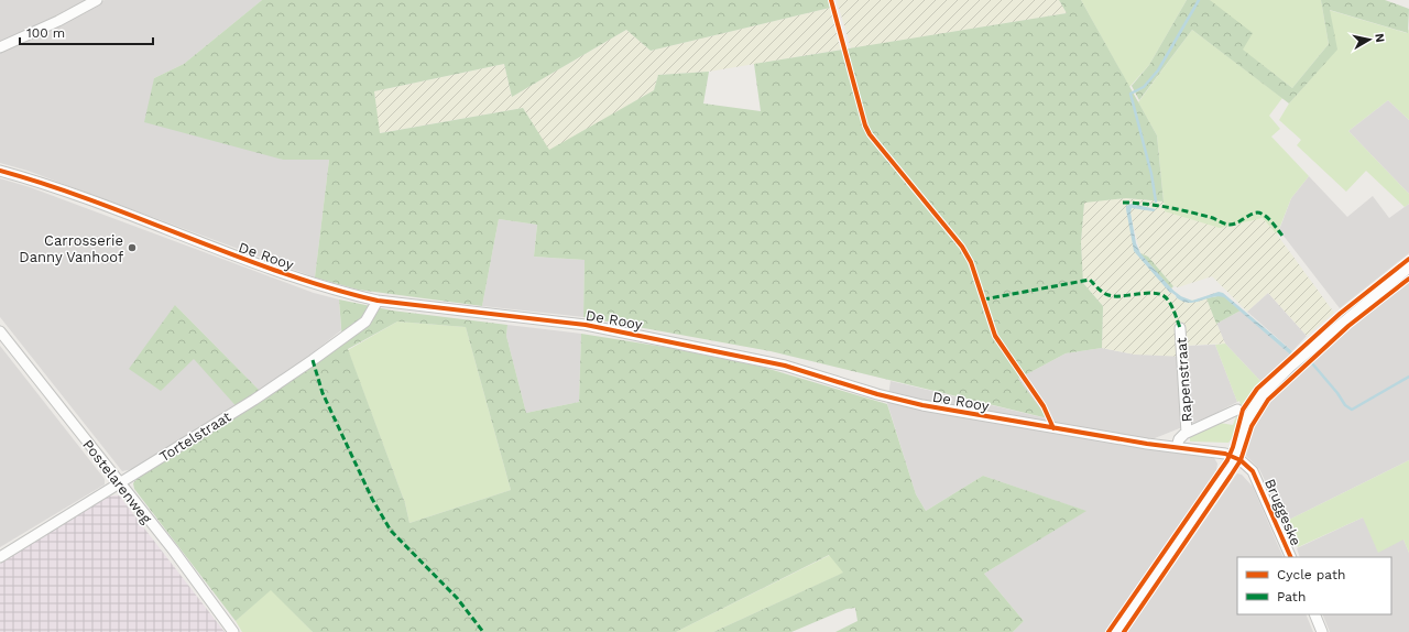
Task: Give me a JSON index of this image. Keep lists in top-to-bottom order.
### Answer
{
  "streets": {
    "street": [
      "De Rooy",
      "Rapenstraat",
      "Tortelstraat",
      "Postelarenweg",
      "Bruggeske"
    ]
  },
  "crossings": [
    ["De Rooy", "Tortelstraat"],
    ["De Rooy", "Bruggeske"],
    ["Tortelstraat", "Postelarenweg"]
  ],
  "places": ["Carrosserie Danny Vanhoof"],
  "legend": ["Cycle path", "Path"],
  "scale_bar": "100 m",
  "north": "right"
}
